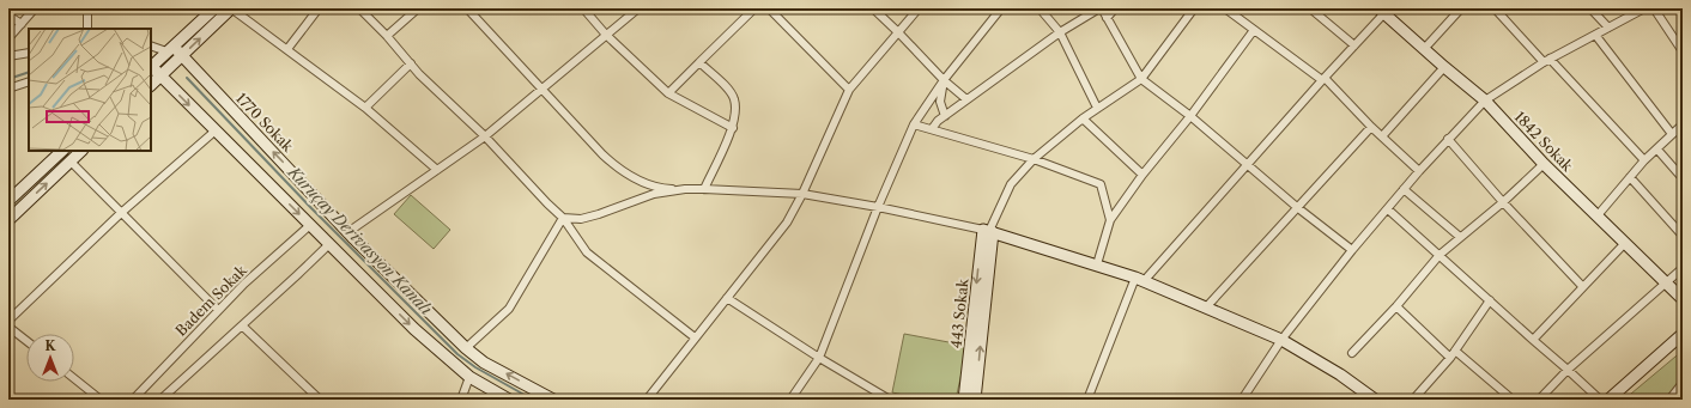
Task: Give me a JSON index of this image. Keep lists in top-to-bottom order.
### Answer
{
  "streets": {
    "main road": ["1770 Sokak", "1842 Sokak", "443 Sokak"],
    "street": ["Badem Sokak"]
  },
  "water": ["Kuruçay Derivasyon Kanalı"],
  "north": "top"
}
